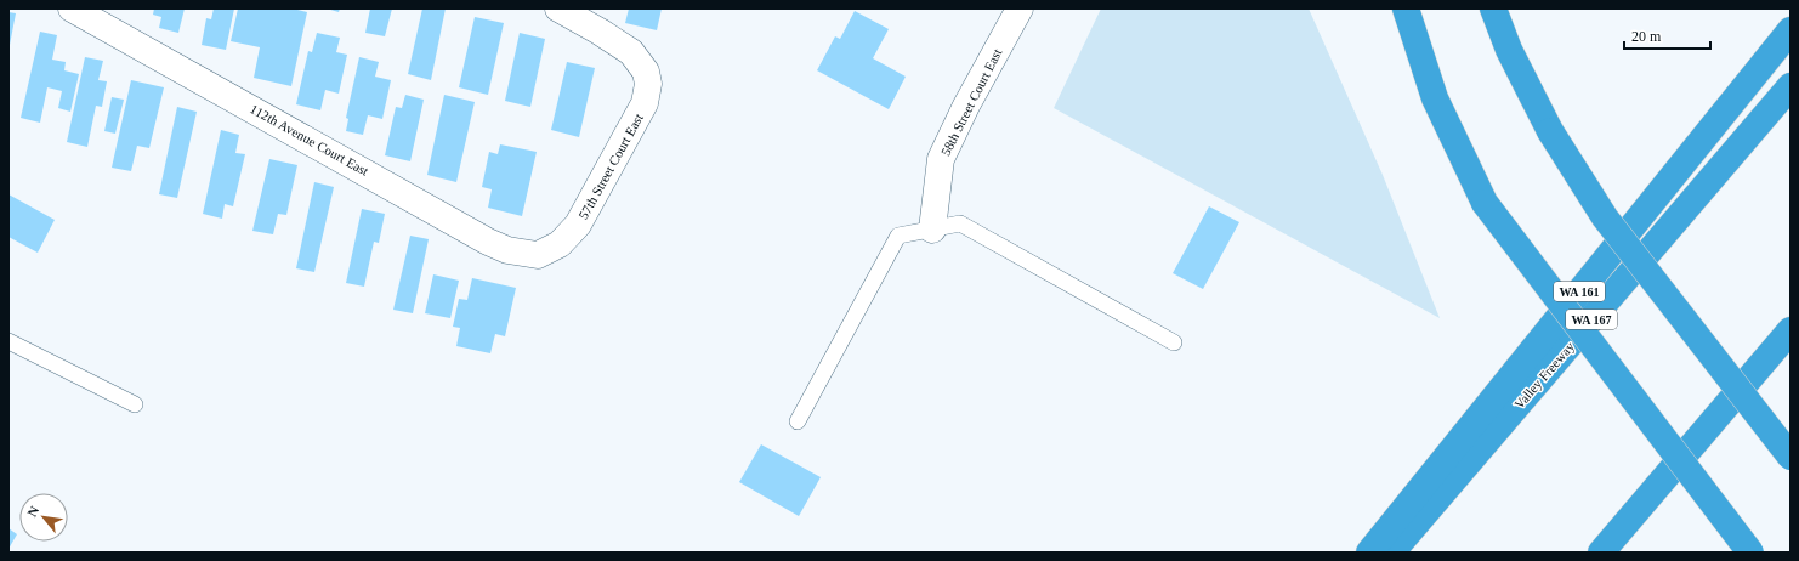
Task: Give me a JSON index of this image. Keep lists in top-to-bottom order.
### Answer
{
  "streets": {
    "highway": ["WA 161", "WA 167", "Valley Freeway"],
    "street": ["58th Street Court East", "112th Avenue Court East", "57th Street Court East"]
  },
  "crossings": [
    ["112th Avenue Court East", "57th Street Court East"]
  ],
  "scale_bar": "20 m",
  "north": "top left"
}
